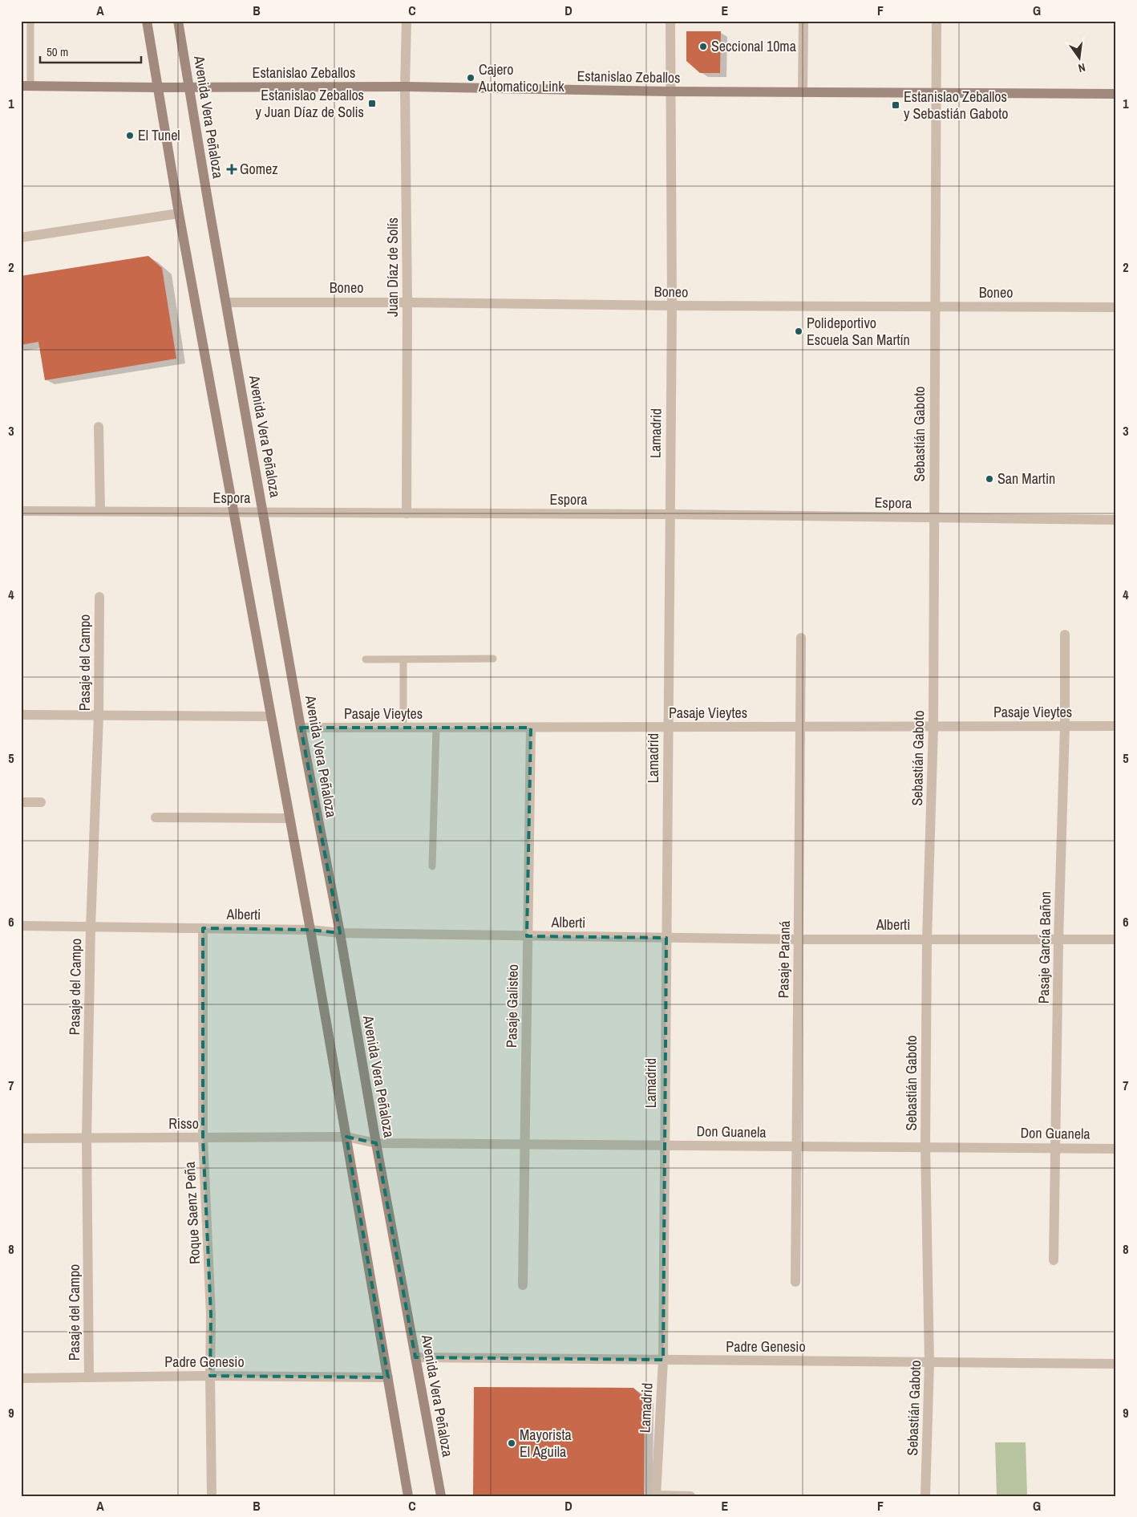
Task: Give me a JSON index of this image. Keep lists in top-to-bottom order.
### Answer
{
  "streets": {
    "main road": ["Estanislao Zeballos", "Avenida Vera Peñaloza"],
    "street": [
      "Juan Díaz de Solís",
      "Boneo",
      "Lamadrid",
      "Sebastián Gaboto",
      "Espora",
      "Pasaje del Campo",
      "Pasaje Vieytes",
      "Alberti",
      "Pasaje García Bañon",
      "Pasaje Paraná",
      "Pasaje Galisteo",
      "Risso",
      "Don Guanela",
      "Roque Saenz Peña",
      "Padre Genesio"
    ]
  },
  "crossings": [
    ["Estanislao Zeballos", "Avenida Vera Peñaloza"],
    ["Estanislao Zeballos", "Juan Díaz de Solís"],
    ["Estanislao Zeballos", "Lamadrid"],
    ["Estanislao Zeballos", "Sebastián Gaboto"],
    ["Avenida Vera Peñaloza", "Boneo"],
    ["Avenida Vera Peñaloza", "Espora"],
    ["Avenida Vera Peñaloza", "Pasaje Vieytes"],
    ["Avenida Vera Peñaloza", "Alberti"],
    ["Avenida Vera Peñaloza", "Don Guanela"],
    ["Avenida Vera Peñaloza", "Padre Genesio"],
    ["Juan Díaz de Solís", "Boneo"],
    ["Juan Díaz de Solís", "Espora"],
    ["Boneo", "Lamadrid"],
    ["Boneo", "Sebastián Gaboto"],
    ["Lamadrid", "Espora"],
    ["Lamadrid", "Pasaje Vieytes"],
    ["Lamadrid", "Alberti"],
    ["Lamadrid", "Don Guanela"],
    ["Lamadrid", "Padre Genesio"],
    ["Sebastián Gaboto", "Espora"],
    ["Sebastián Gaboto", "Pasaje Vieytes"],
    ["Sebastián Gaboto", "Alberti"],
    ["Sebastián Gaboto", "Don Guanela"],
    ["Sebastián Gaboto", "Padre Genesio"],
    ["Pasaje del Campo", "Alberti"],
    ["Pasaje del Campo", "Risso"],
    ["Pasaje del Campo", "Padre Genesio"],
    ["Pasaje Vieytes", "Pasaje García Bañon"],
    ["Pasaje Vieytes", "Pasaje Paraná"],
    ["Pasaje Vieytes", "Pasaje Galisteo"],
    ["Alberti", "Pasaje García Bañon"],
    ["Alberti", "Pasaje Paraná"],
    ["Alberti", "Pasaje Galisteo"],
    ["Alberti", "Roque Saenz Peña"],
    ["Pasaje García Bañon", "Don Guanela"],
    ["Pasaje Paraná", "Don Guanela"],
    ["Pasaje Galisteo", "Don Guanela"],
    ["Risso", "Don Guanela"],
    ["Risso", "Roque Saenz Peña"],
    ["Roque Saenz Peña", "Padre Genesio"]
  ],
  "places": {
    "other": [
      "Seccional 10ma",
      "Cajero Automatico Link",
      "El Tunel",
      "Polideportivo Escuela San Martín",
      "San Martin",
      "Mayorista El Aguila"
    ],
    "transit": ["Estanislao Zeballos y Juan Díaz de Solis", "Estanislao Zeballos y Sebastián Gaboto"],
    "health": ["Gomez"]
  },
  "scale_bar": "50 m",
  "north": "bottom",
  "grid": {
    "columns": [
      "A",
      "B",
      "C",
      "D",
      "E",
      "F",
      "G"
    ],
    "rows": [
      "1",
      "2",
      "3",
      "4",
      "5",
      "6",
      "7",
      "8",
      "9"
    ]
  }
}
